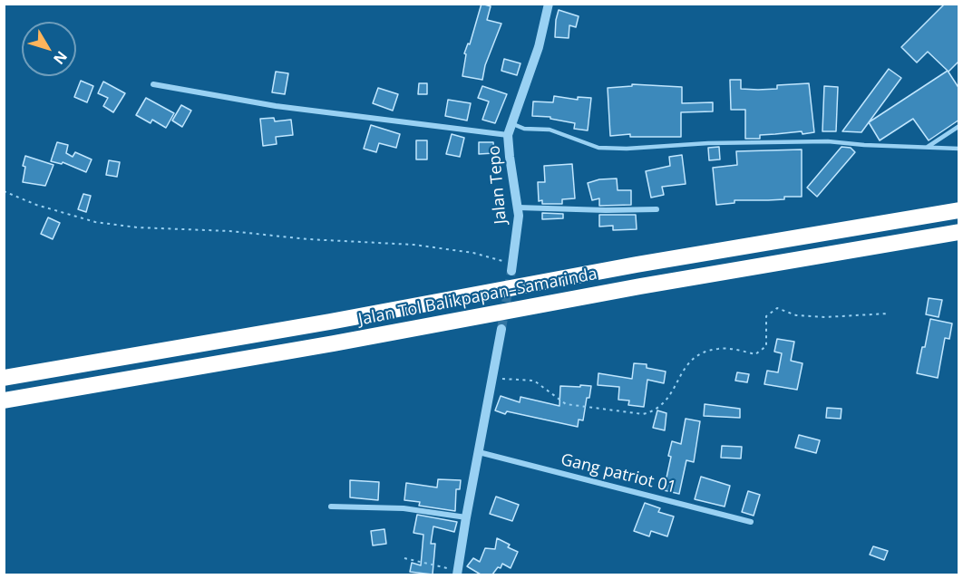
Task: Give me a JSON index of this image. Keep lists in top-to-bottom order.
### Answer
{
  "streets": {
    "highway": ["Jalan Tol Balikpapan–Samarinda"],
    "street": ["Jalan Tepo", "Gang patriot 01"]
  },
  "north": "bottom right"
}
